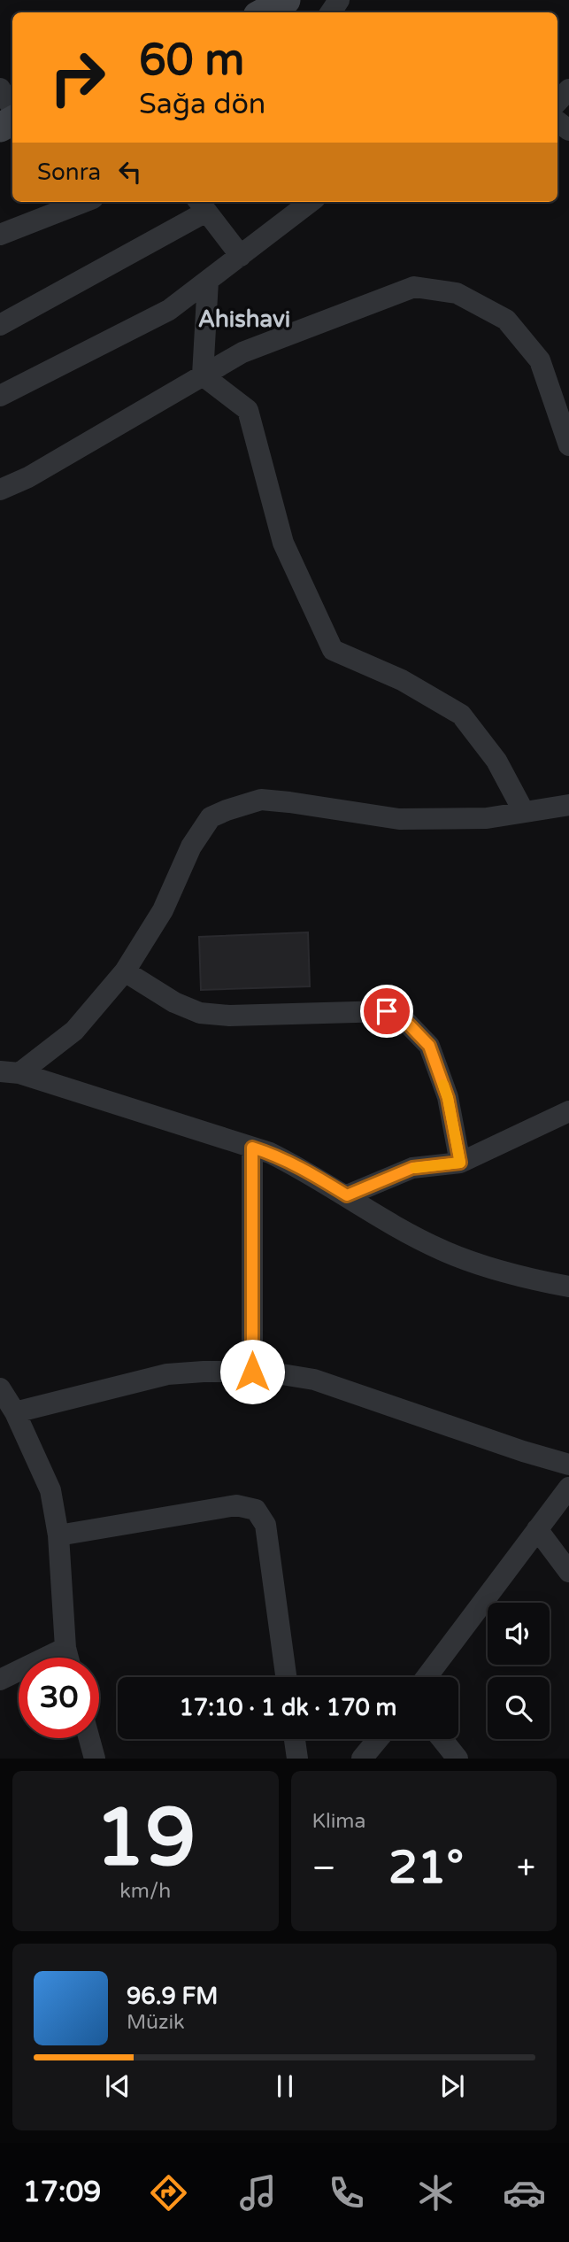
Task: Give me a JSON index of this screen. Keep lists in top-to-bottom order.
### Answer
{
  "districts": ["Ahishavi"],
  "page": {
    "turn": ["60 m", "Sağa dön"],
    "then": "Sonra",
    "limit": "30",
    "trip": "17:10 · 1 dk · 170 m",
    "tile": [
      ["19", "km/h"],
      "Klima"
    ],
    "heat": ["−", "21°", "+"],
    "song": ["96.9 FM", "Müzik"],
    "tabs": "17:09"
  }
}
